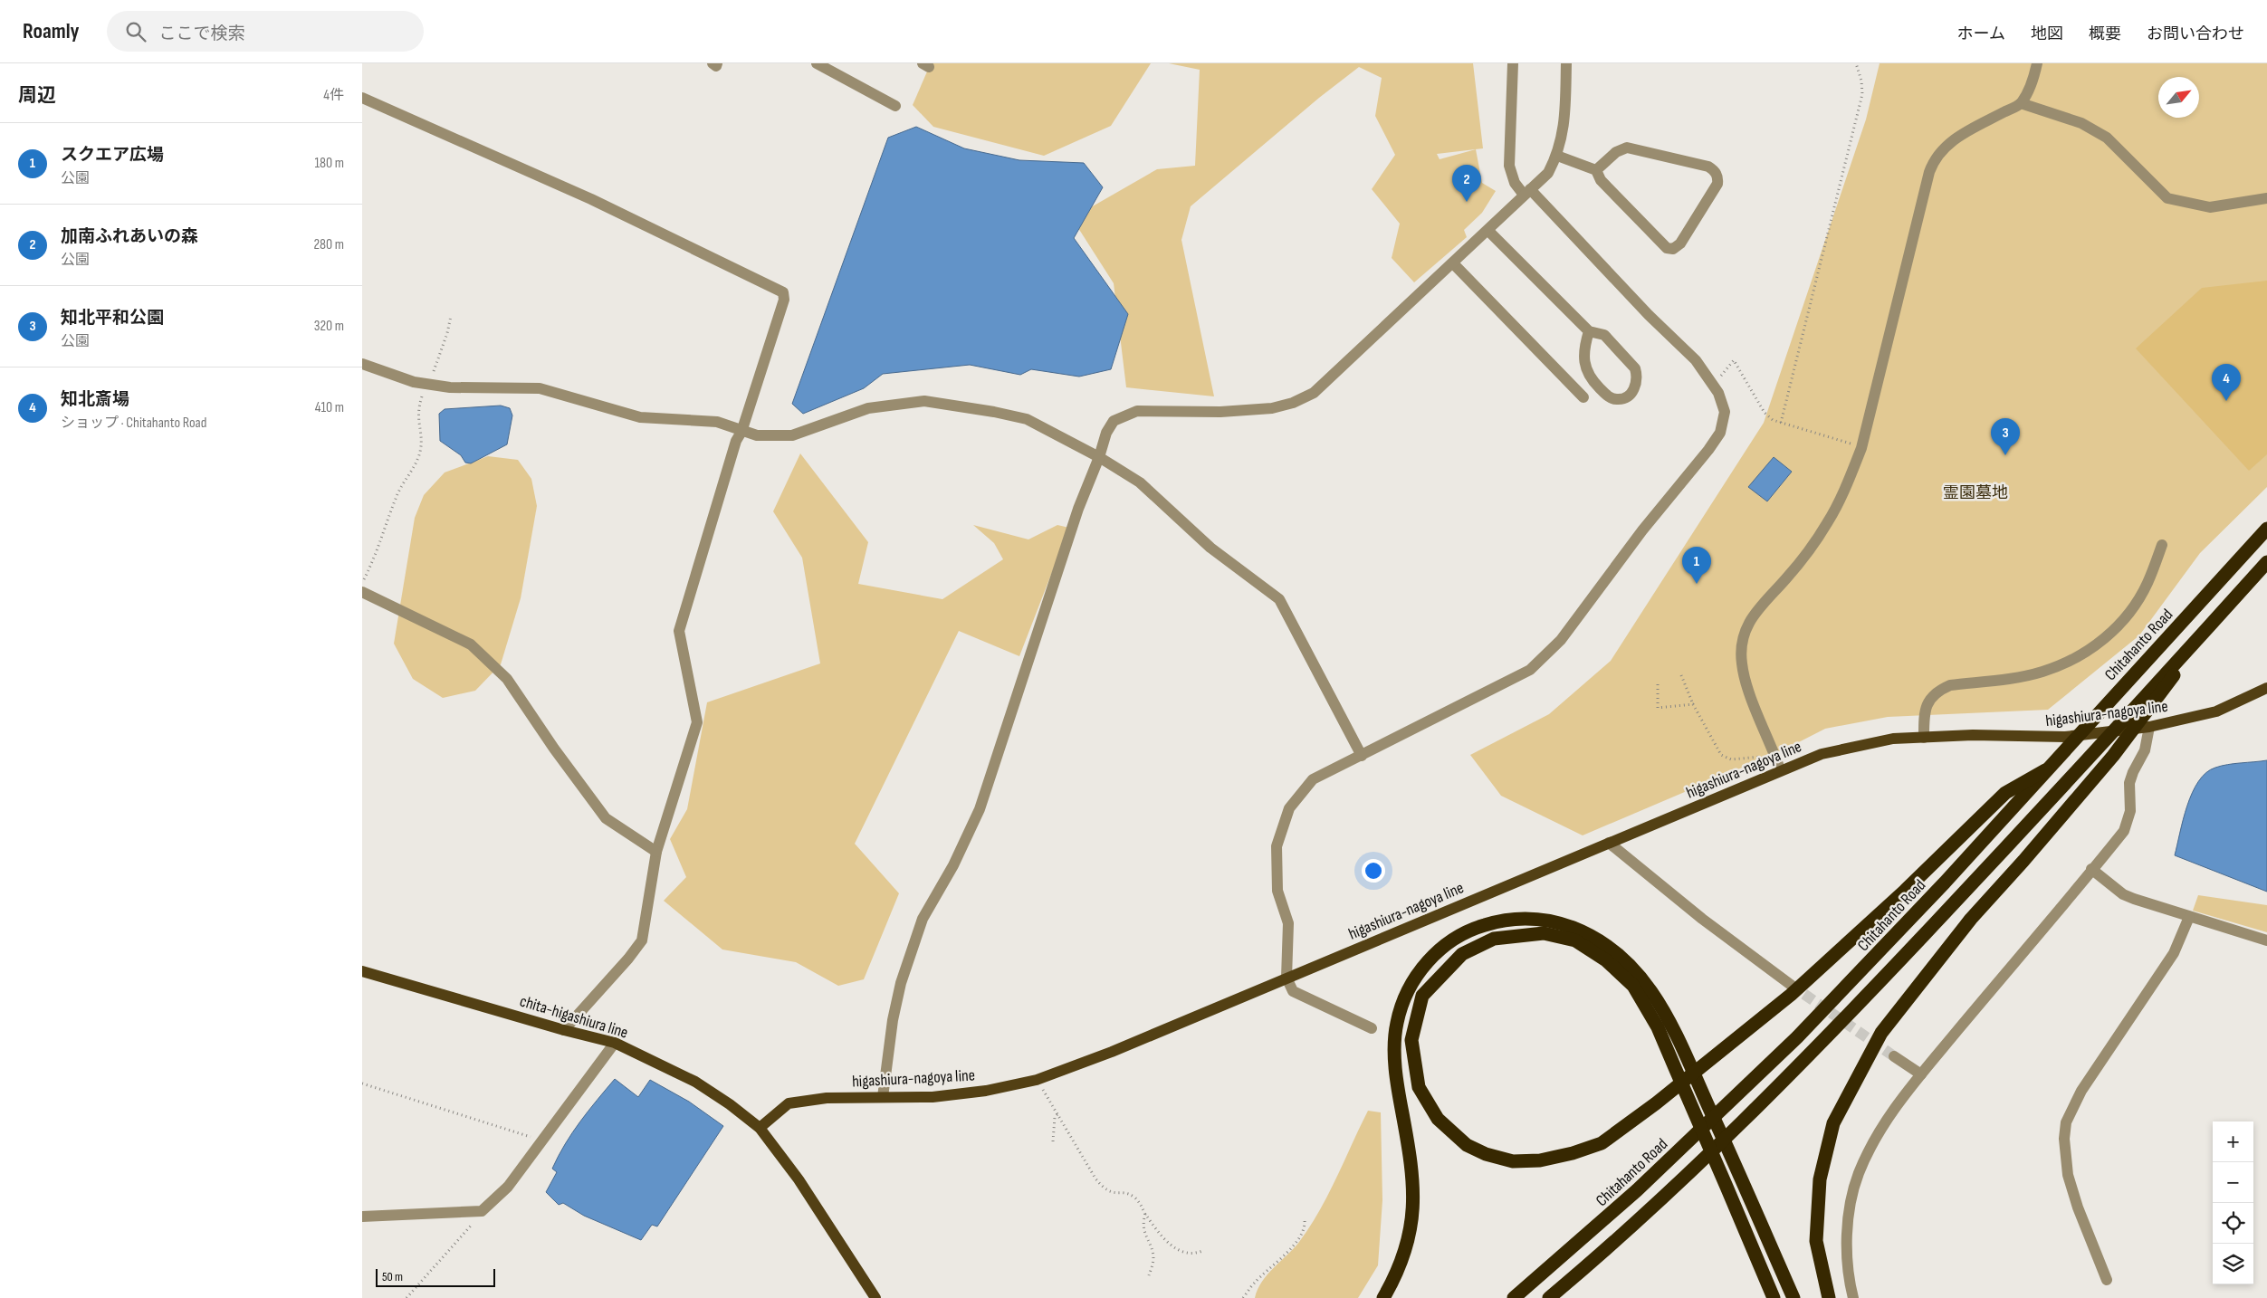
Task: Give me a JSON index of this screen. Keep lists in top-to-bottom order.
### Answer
{
  "streets": {
    "highway": ["Chitahanto Road"],
    "main road": ["higashiura-nagoya line", "chita-higashiura line"]
  },
  "crossings": [
    ["higashiura-nagoya line", "chita-higashiura line"]
  ],
  "parks": ["霊園墓地"],
  "scale_bar": "50 m",
  "north": "top right",
  "page": {
    "header": "Roamly",
    "search": "ここで検索",
    "nav": [
      "ホーム",
      "地図",
      "概要",
      "お問い合わせ"
    ],
    "heading": ["周辺", "4件"],
    "list": [
      {
        "mark": "1",
        "name": "スクエア広場",
        "note": "公園",
        "value": "180 m"
      },
      {
        "mark": "2",
        "name": "加南ふれあいの森",
        "note": "公園",
        "value": "280 m"
      },
      {
        "mark": "3",
        "name": "知北平和公園",
        "note": "公園",
        "value": "320 m"
      },
      {
        "mark": "4",
        "name": "知北斎場",
        "note": "ショップ · Chitahanto Road",
        "value": "410 m"
      }
    ],
    "pins": [
      "2",
      "4",
      "3",
      "1"
    ],
    "map_buttons": ["+", "−"],
    "scale": "50 m"
  }
}
